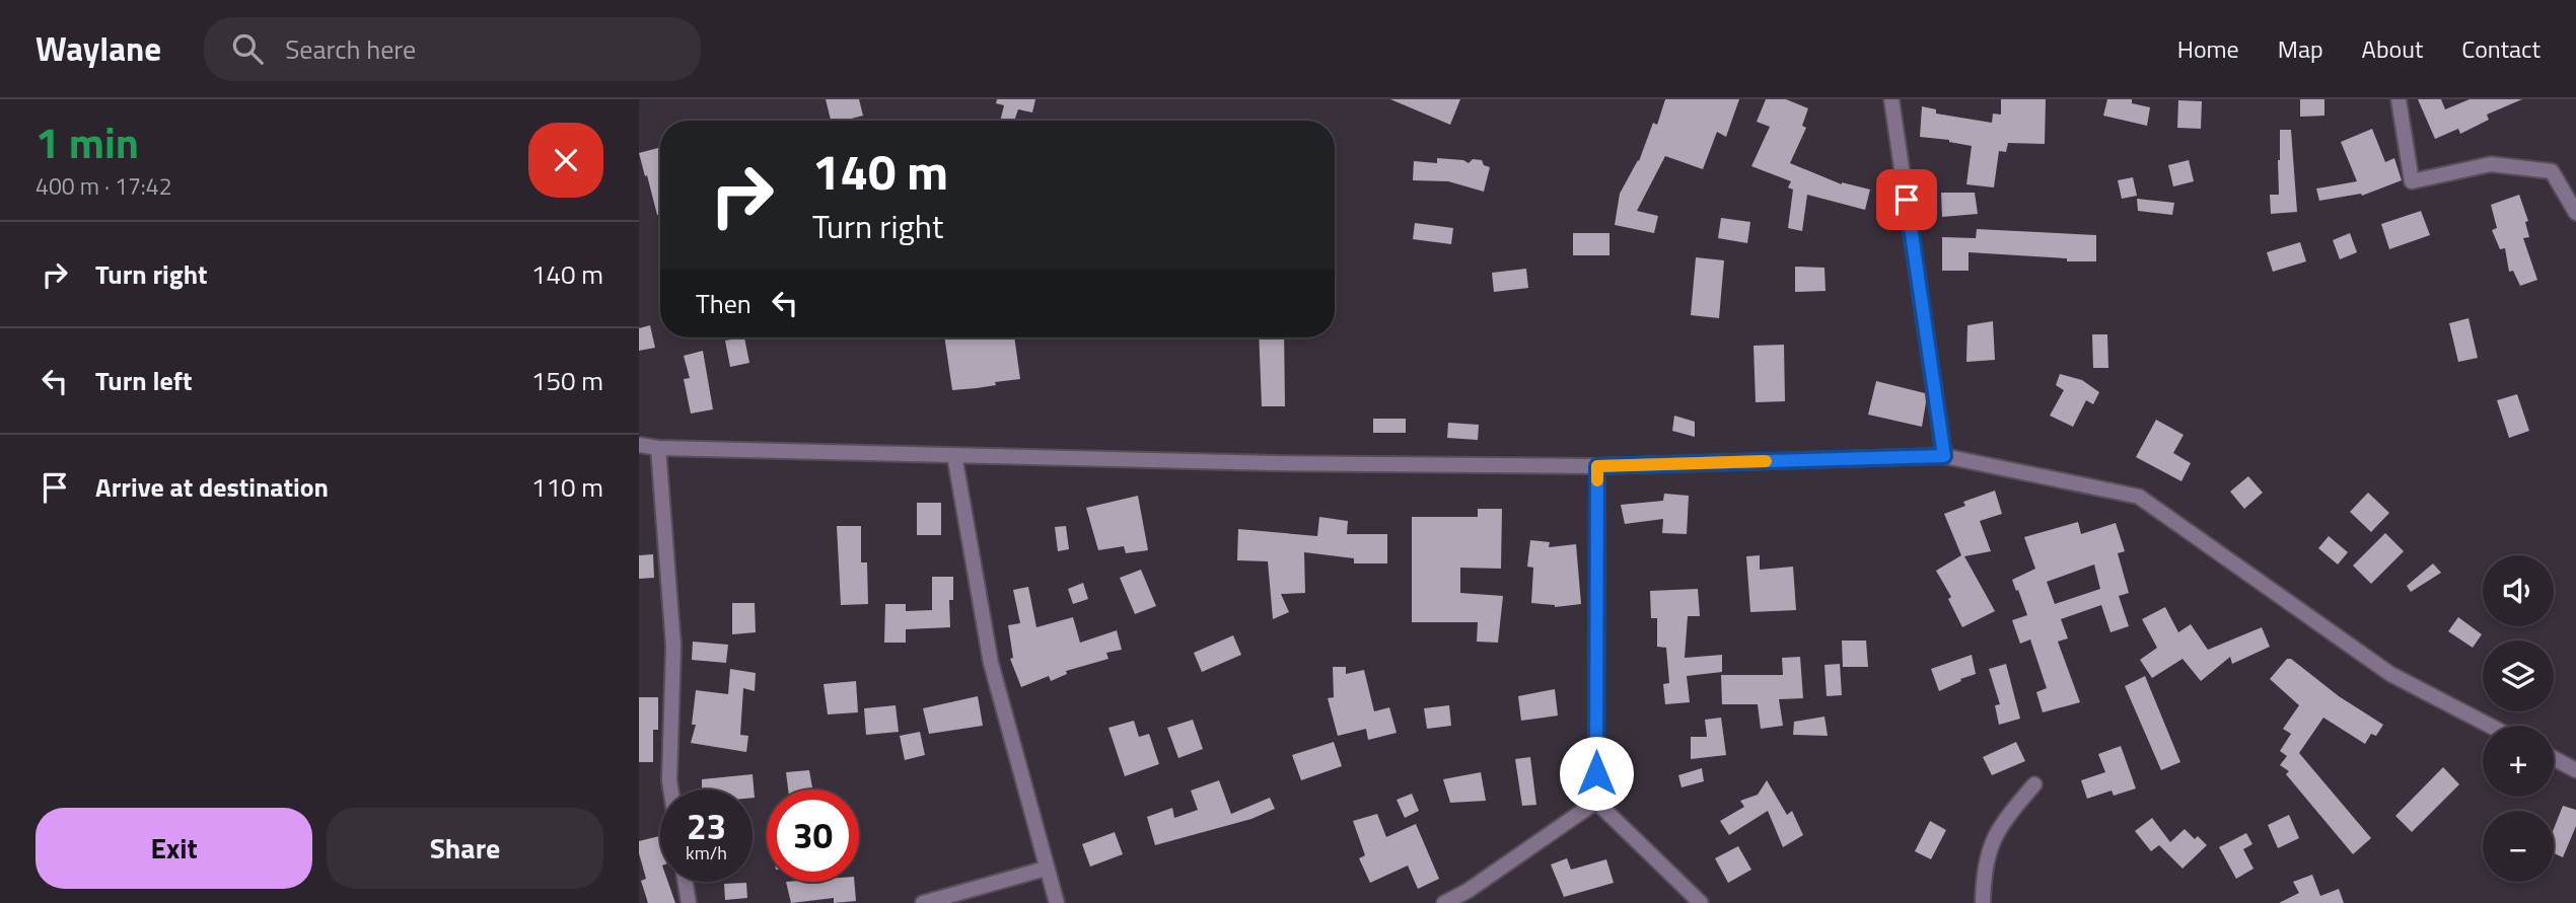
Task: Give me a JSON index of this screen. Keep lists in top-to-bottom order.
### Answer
{
  "page": {
    "header": "Waylane",
    "search": "Search here",
    "nav": [
      "Home",
      "Map",
      "About",
      "Contact"
    ],
    "heading": ["1 min", "400 m · 17:42"],
    "turn": ["140 m", "Turn right"],
    "list": [
      {
        "name": "Turn right",
        "value": "140 m"
      },
      {
        "name": "Turn left",
        "value": "150 m"
      },
      {
        "name": "Arrive at destination",
        "value": "110 m"
      }
    ],
    "then": "Then",
    "map_buttons": ["+", "−"],
    "speed": "23 km/h",
    "limit": "30",
    "buttons": ["Exit", "Share"]
  }
}
